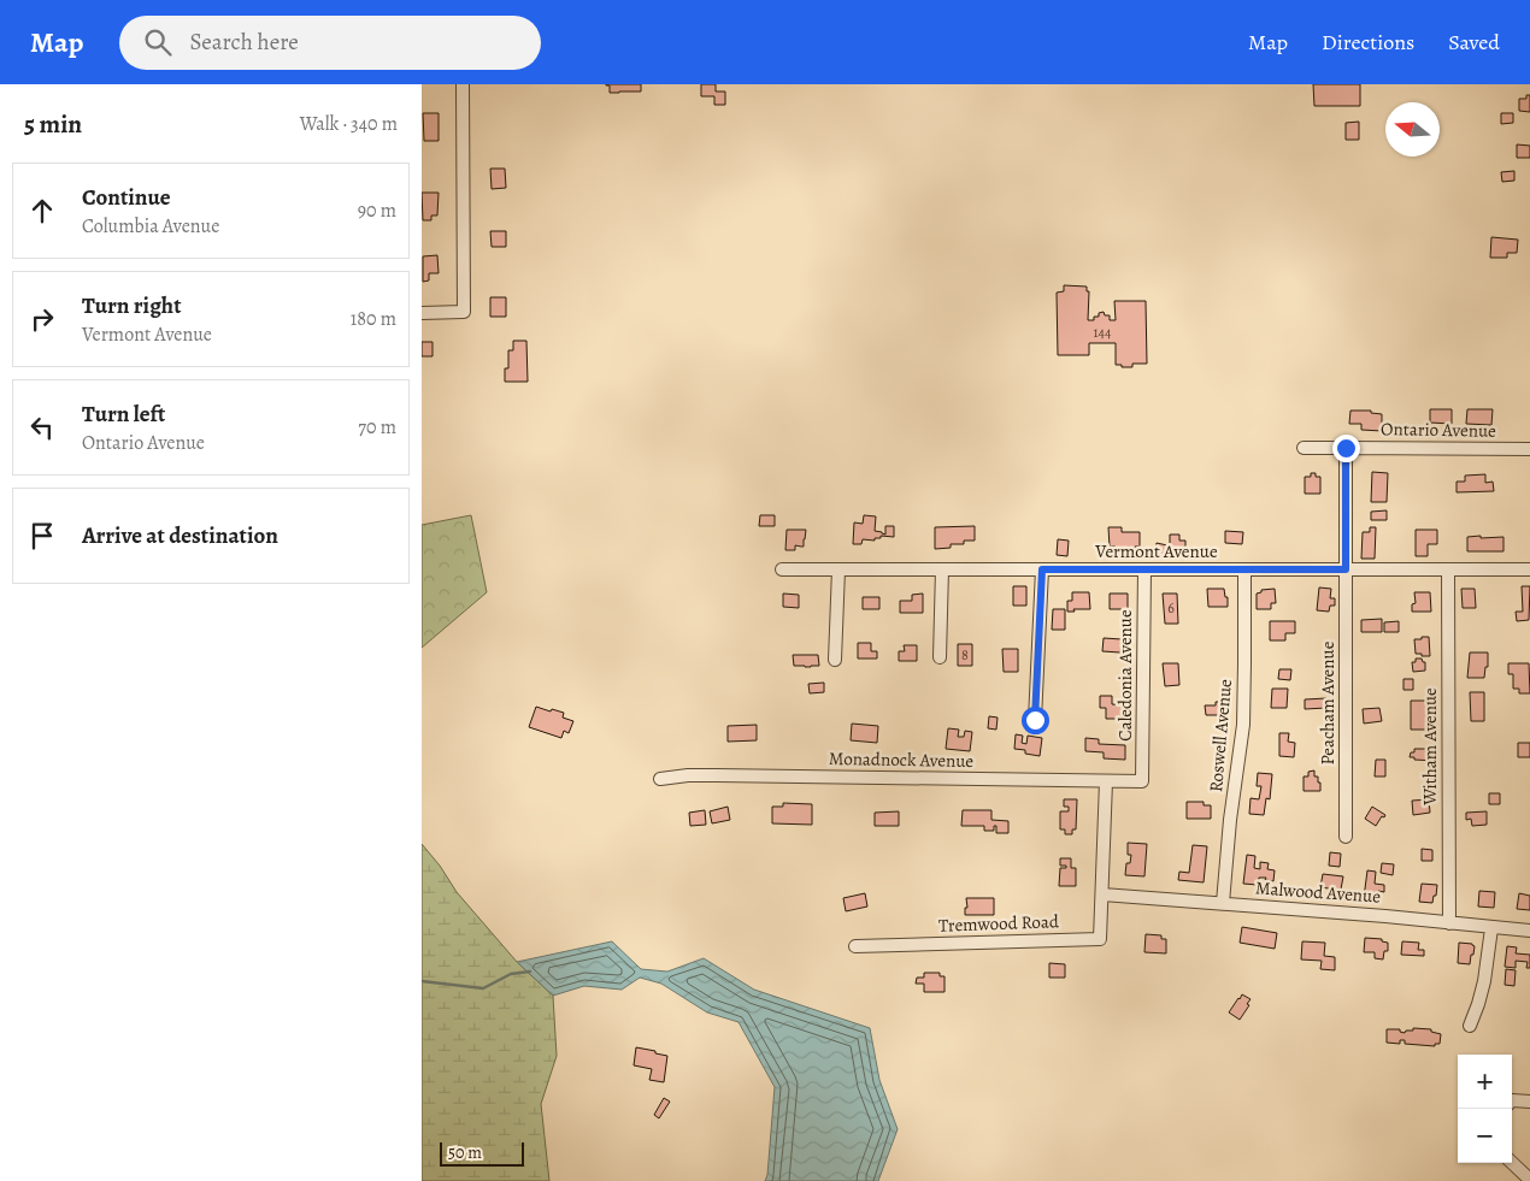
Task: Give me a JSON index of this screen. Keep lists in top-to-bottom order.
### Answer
{
  "streets": {
    "street": [
      "Ontario Avenue",
      "Vermont Avenue",
      "Caledonia Avenue",
      "Peacham Avenue",
      "Roswell Avenue",
      "Witham Avenue",
      "Monadnock Avenue",
      "Malwood Avenue",
      "Tremwood Road"
    ]
  },
  "crossings": [
    ["Vermont Avenue", "Caledonia Avenue"],
    ["Vermont Avenue", "Peacham Avenue"],
    ["Vermont Avenue", "Roswell Avenue"],
    ["Vermont Avenue", "Witham Avenue"],
    ["Caledonia Avenue", "Monadnock Avenue"],
    ["Roswell Avenue", "Malwood Avenue"],
    ["Witham Avenue", "Malwood Avenue"],
    ["Malwood Avenue", "Tremwood Road"]
  ],
  "house_numbers": ["144", "6", "8"],
  "scale_bar": "50 m",
  "north": "left",
  "page": {
    "header": "Map",
    "search": "Search here",
    "nav": ["Map", "Directions", "Saved"],
    "heading": ["5 min", "Walk · 340 m"],
    "list": [
      ["Continue", "Columbia Avenue", "90 m"],
      ["Turn right", "Vermont Avenue", "180 m"],
      ["Turn left", "Ontario Avenue", "70 m"],
      "Arrive at destination"
    ],
    "map_buttons": ["+", "−"],
    "scale": "50 m"
  }
}
